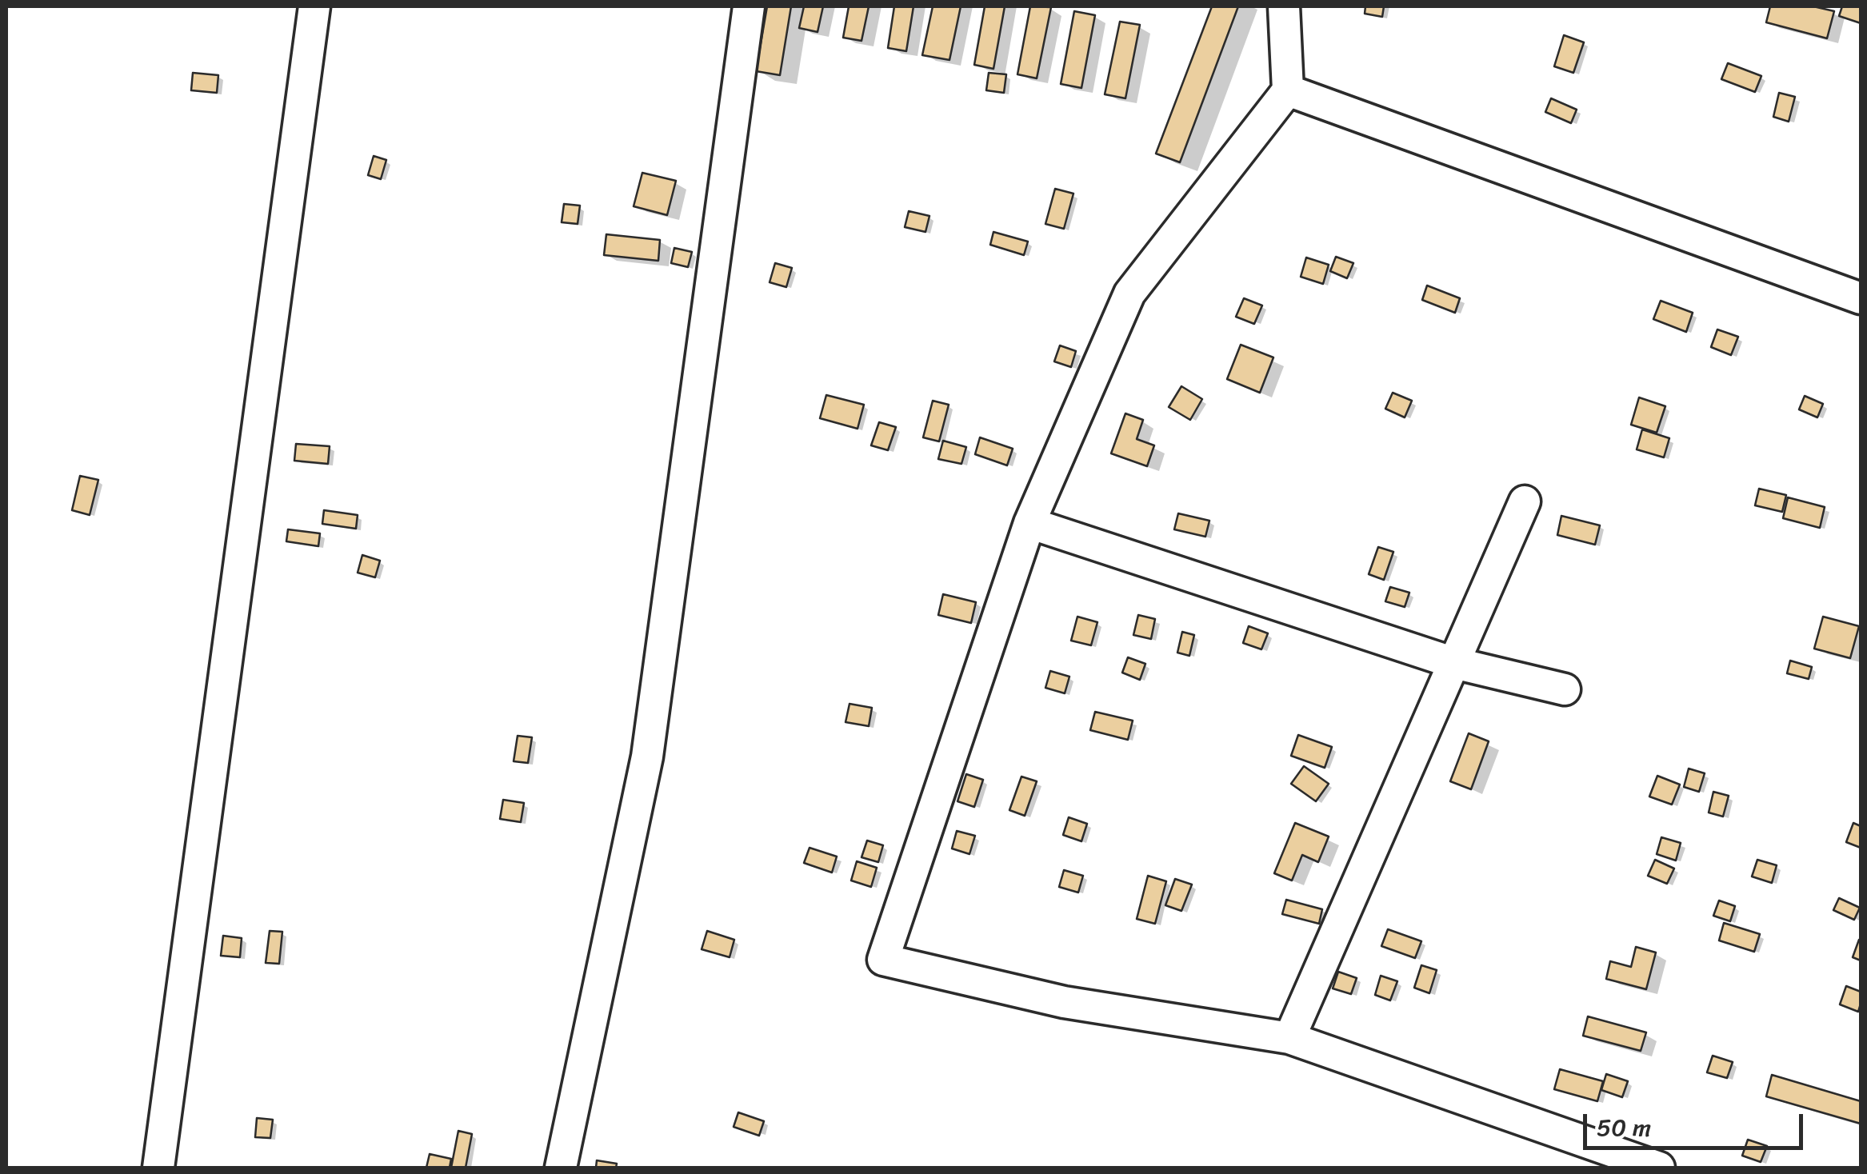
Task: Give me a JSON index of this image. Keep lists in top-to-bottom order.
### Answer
{
  "scale_bar": "50 m"
}
